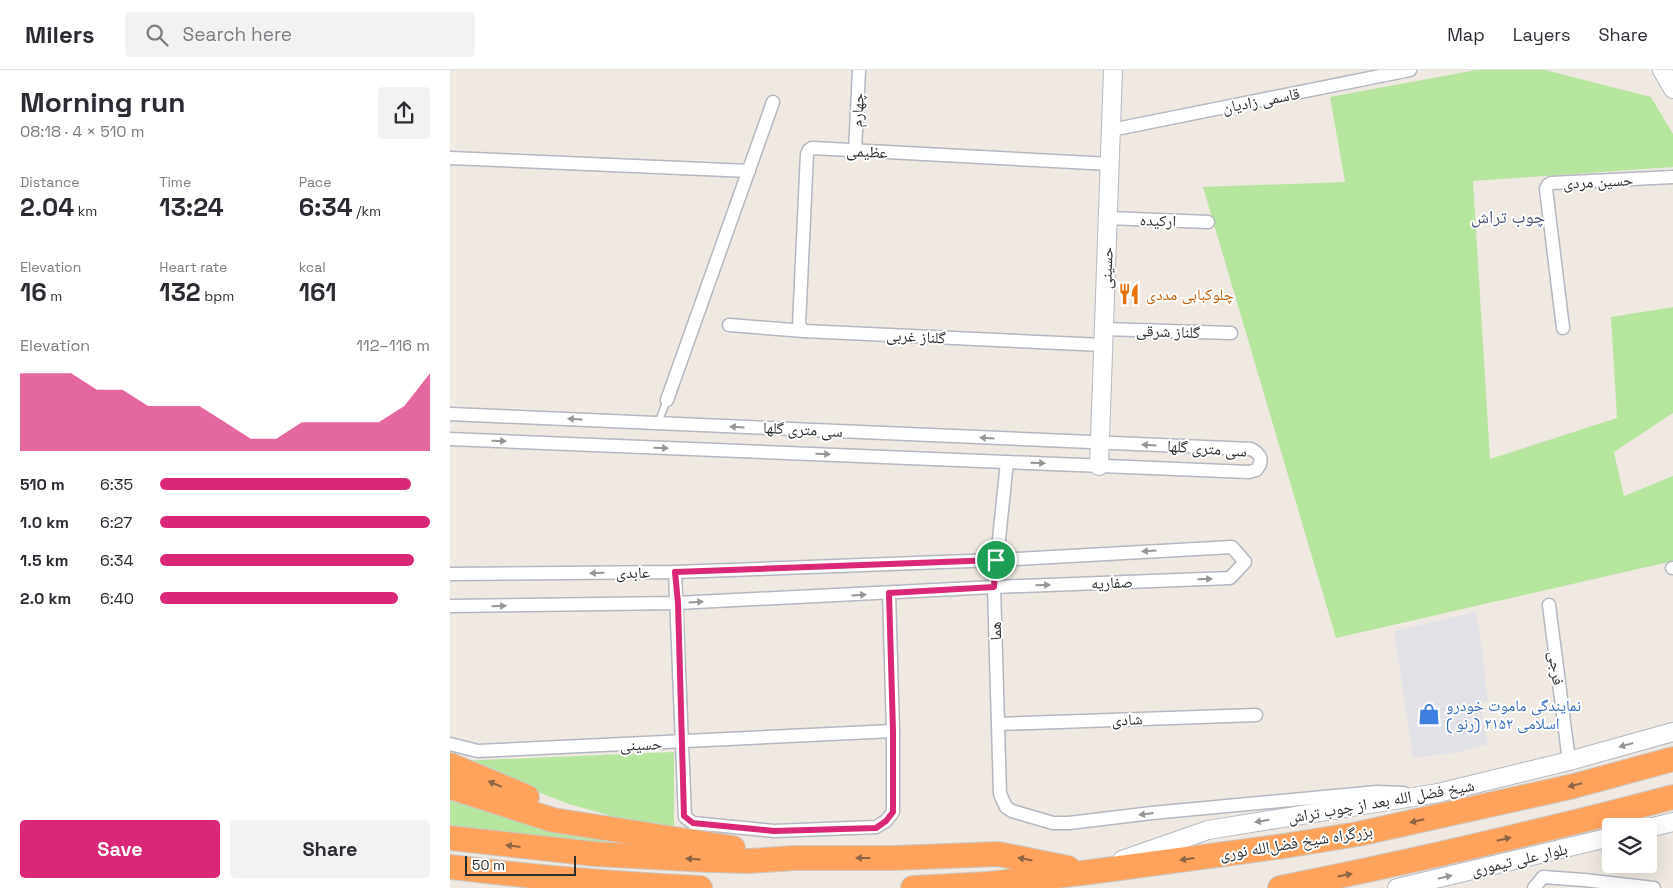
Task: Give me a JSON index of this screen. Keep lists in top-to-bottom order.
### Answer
{
  "streets": {
    "highway": ["بزرگراه شیخ فضل‌الله نوری"],
    "street": [
      "قاسمی زادیان",
      "چهارم",
      "عظیمی",
      "حسین مردی",
      "ارکیده",
      "حسینی",
      "گلناز شرقی",
      "گلناز غربی",
      "سی متری گلها",
      "عابدی",
      "صفاریه",
      "هما",
      "فرجی",
      "شادی",
      "شیخ فضل الله بعد از چوب تراش",
      "بلوار علی تیموری"
    ]
  },
  "crossings": [
    ["قاسمی زادیان", "حسینی"],
    ["چهارم", "عظیمی"],
    ["عظیمی", "حسینی"],
    ["عظیمی", "گلناز غربی"],
    ["ارکیده", "حسینی"],
    ["حسینی", "گلناز شرقی"],
    ["حسینی", "گلناز غربی"],
    ["حسینی", "سی متری گلها"],
    ["گلناز شرقی", "گلناز غربی"],
    ["سی متری گلها", "هما"],
    ["عابدی", "صفاریه"],
    ["عابدی", "هما"],
    ["صفاریه", "هما"],
    ["هما", "شادی"],
    ["هما", "شیخ فضل الله بعد از چوب تراش"],
    ["فرجی", "شیخ فضل الله بعد از چوب تراش"],
    ["شیخ فضل الله بعد از چوب تراش", "بزرگراه شیخ فضل‌الله نوری"]
  ],
  "one_way": ["هما", "شیخ فضل الله بعد از چوب تراش"],
  "districts": ["چوب تراش"],
  "places": {
    "restaurant": ["چلوکبابی مددی"],
    "shop": ["نمایندگی ماموت خودرو ( رنو) اسلامی ۲۱۵۲"]
  },
  "scale_bar": "50 m",
  "page": {
    "header": "Milers",
    "search": "Search here",
    "nav": ["Map", "Layers", "Share"],
    "heading": ["Morning run", "08:18 · 4 × 510 m"],
    "stats": [
      ["Distance", "2.04 km"],
      ["Time", "13:24"],
      ["Pace", "6:34 /km"],
      ["Elevation", "16 m"],
      ["Heart rate", "132 bpm"],
      ["kcal", "161"]
    ],
    "chart": ["Elevation", "112–116 m"],
    "list": [
      {
        "name": "510 m",
        "note": "6:35"
      },
      {
        "name": "1.0 km",
        "note": "6:27"
      },
      {
        "name": "1.5 km",
        "note": "6:34"
      },
      {
        "name": "2.0 km",
        "note": "6:40"
      }
    ],
    "buttons": ["Save", "Share"],
    "scale": "50 m"
  }
}
